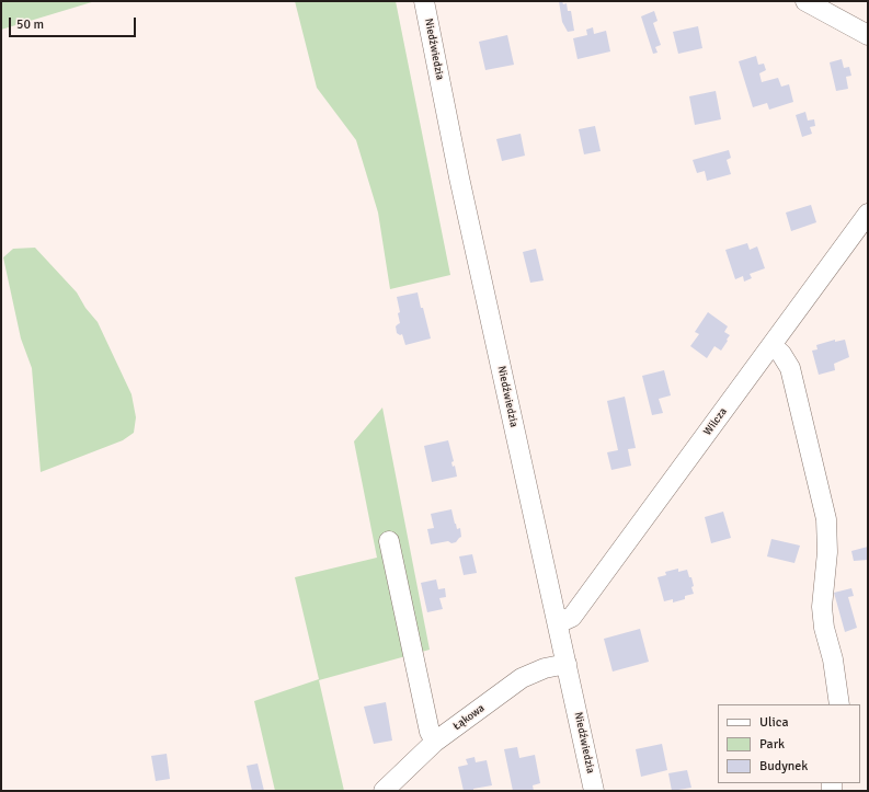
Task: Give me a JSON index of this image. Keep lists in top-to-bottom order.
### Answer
{
  "streets": {
    "street": ["Niedźwiedzia", "Wilcza", "Łąkowa"]
  },
  "crossings": [
    ["Niedźwiedzia", "Wilcza"],
    ["Niedźwiedzia", "Łąkowa"]
  ],
  "legend": ["Ulica", "Park", "Budynek"],
  "scale_bar": "50 m"
}
